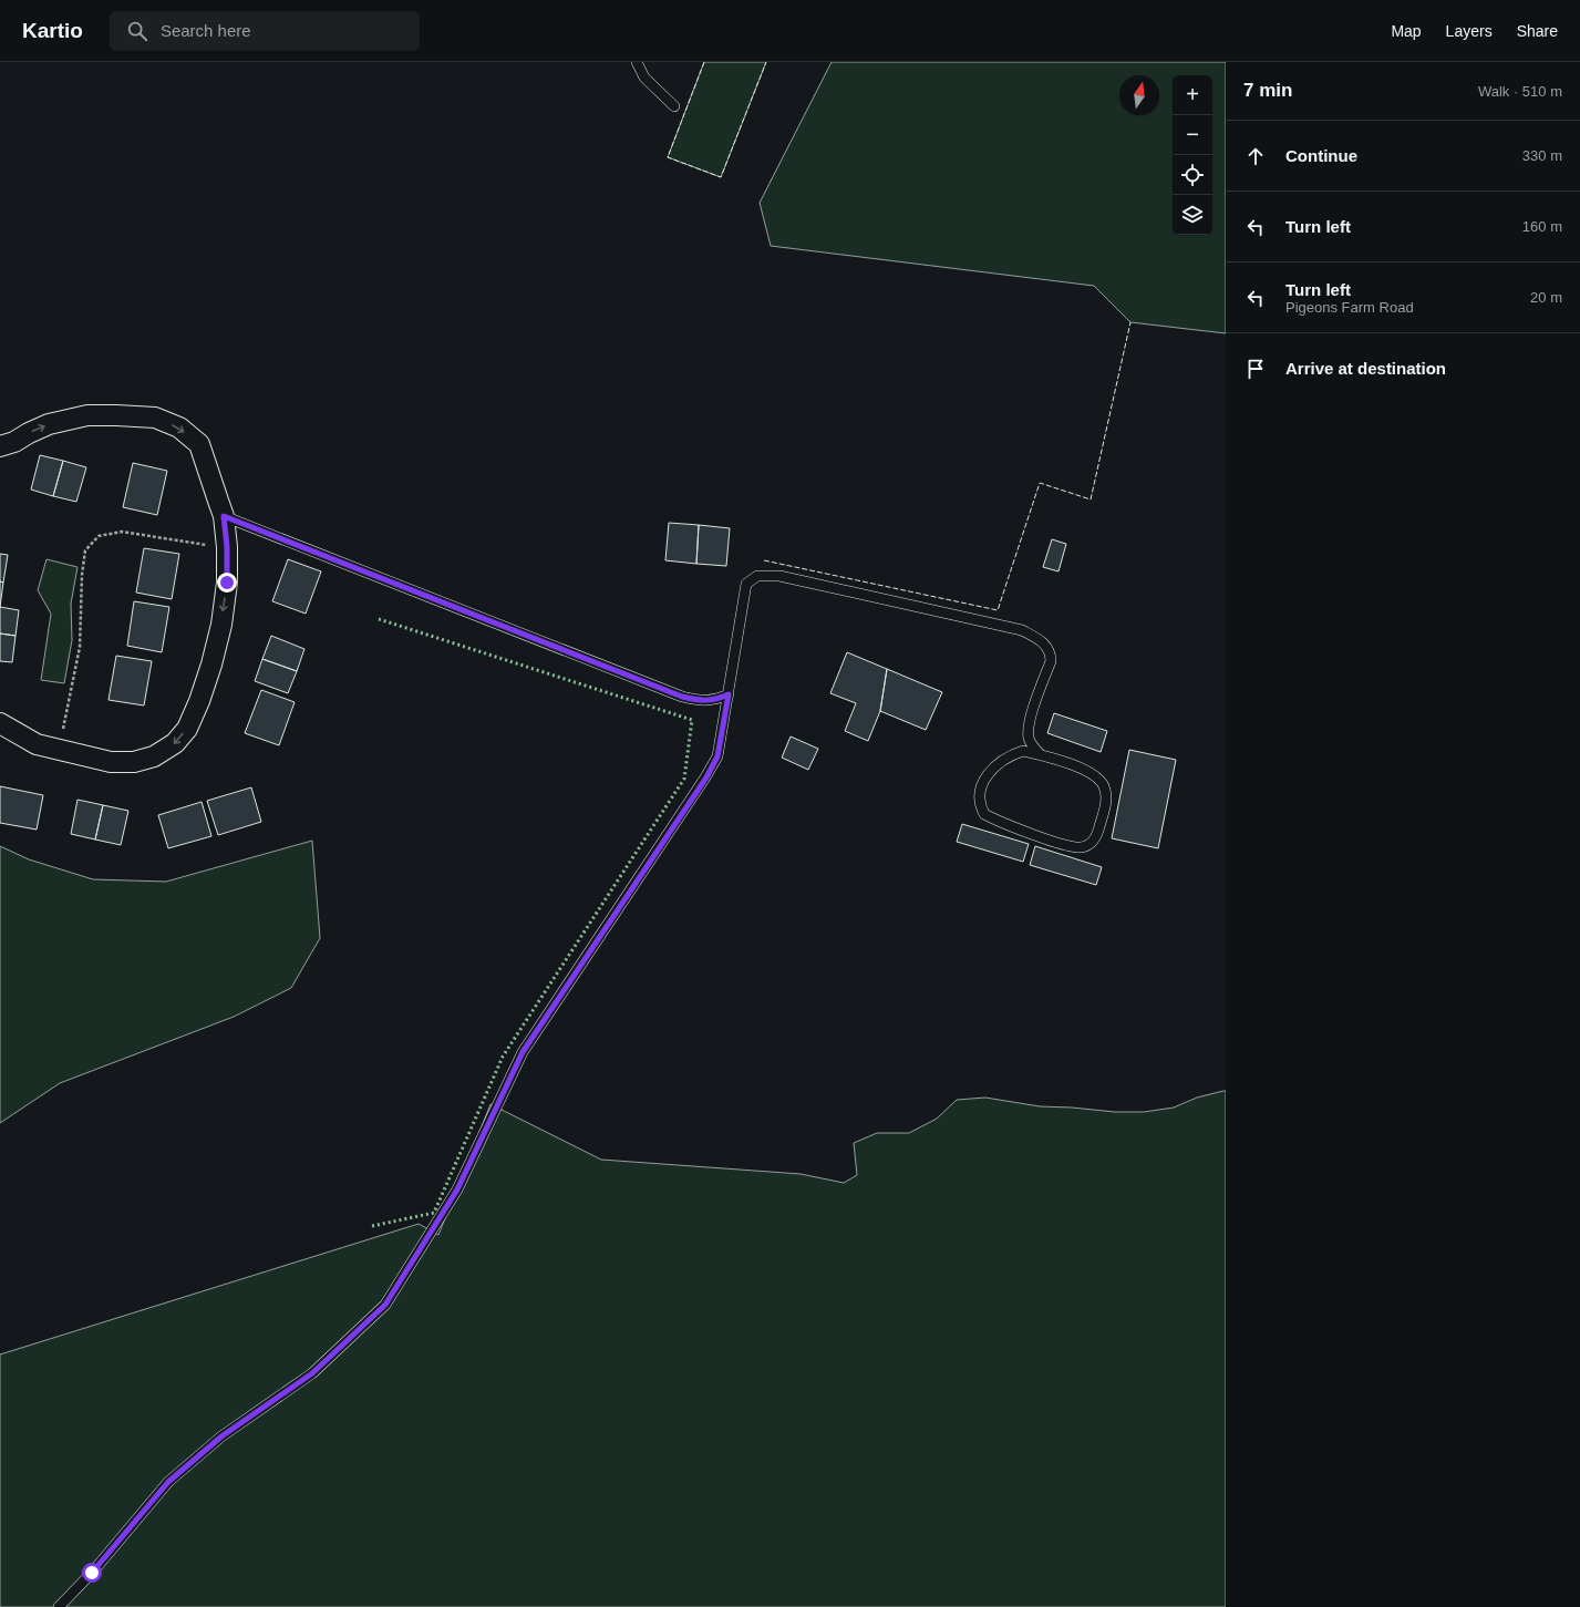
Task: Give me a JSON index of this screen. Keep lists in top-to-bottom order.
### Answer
{
  "north": "top",
  "page": {
    "header": "Kartio",
    "search": "Search here",
    "nav": ["Map", "Layers", "Share"],
    "heading": ["7 min", "Walk · 510 m"],
    "map_buttons": ["+", "−"],
    "list": [
      ["Continue", "330 m"],
      ["Turn left", "160 m"],
      ["Turn left", "Pigeons Farm Road", "20 m"],
      "Arrive at destination"
    ]
  }
}
